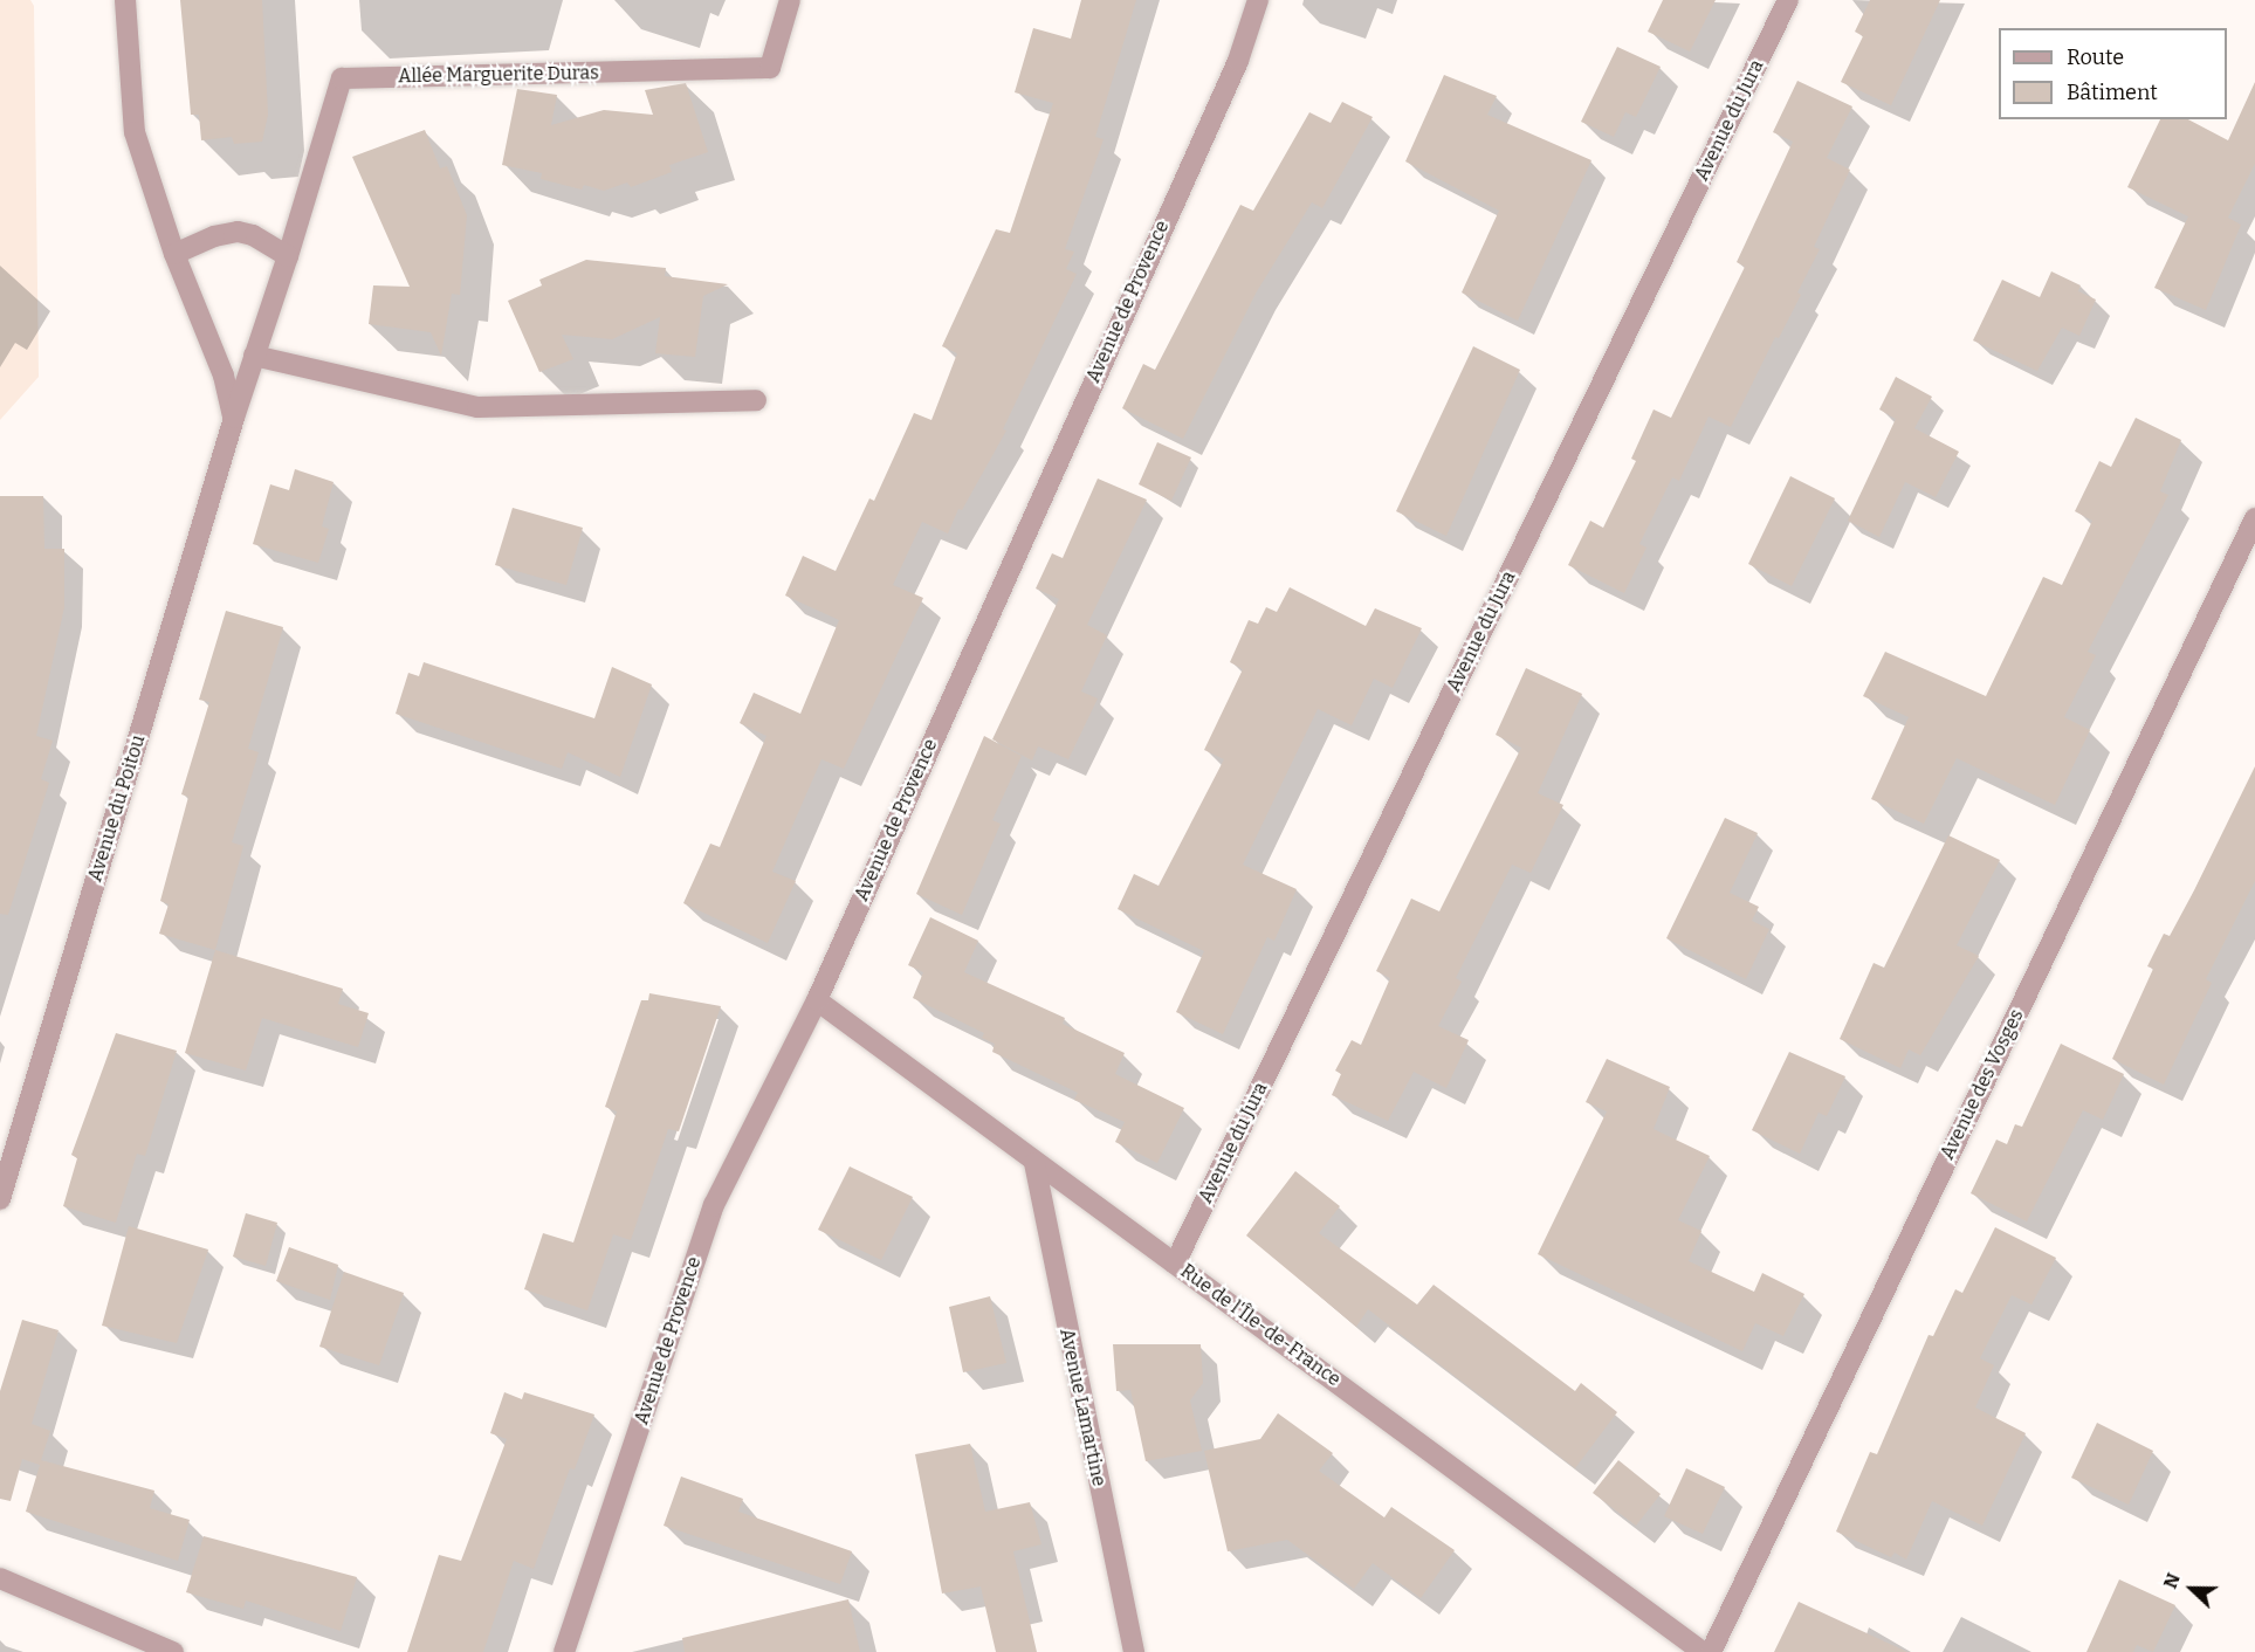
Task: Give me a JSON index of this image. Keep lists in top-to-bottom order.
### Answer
{
  "streets": {
    "street": [
      "Allée Marguerite Duras",
      "Avenue du Jura",
      "Avenue de Provence",
      "Avenue du Poitou",
      "Avenue des Vosges",
      "Rue de l'Île-de-France",
      "Avenue Lamartine"
    ]
  },
  "crossings": [
    ["Allée Marguerite Duras", "Avenue du Poitou"],
    ["Avenue du Jura", "Rue de l'Île-de-France"],
    ["Avenue de Provence", "Rue de l'Île-de-France"],
    ["Rue de l'Île-de-France", "Avenue Lamartine"]
  ],
  "legend": ["Route", "Bâtiment"],
  "north": "left"
}
